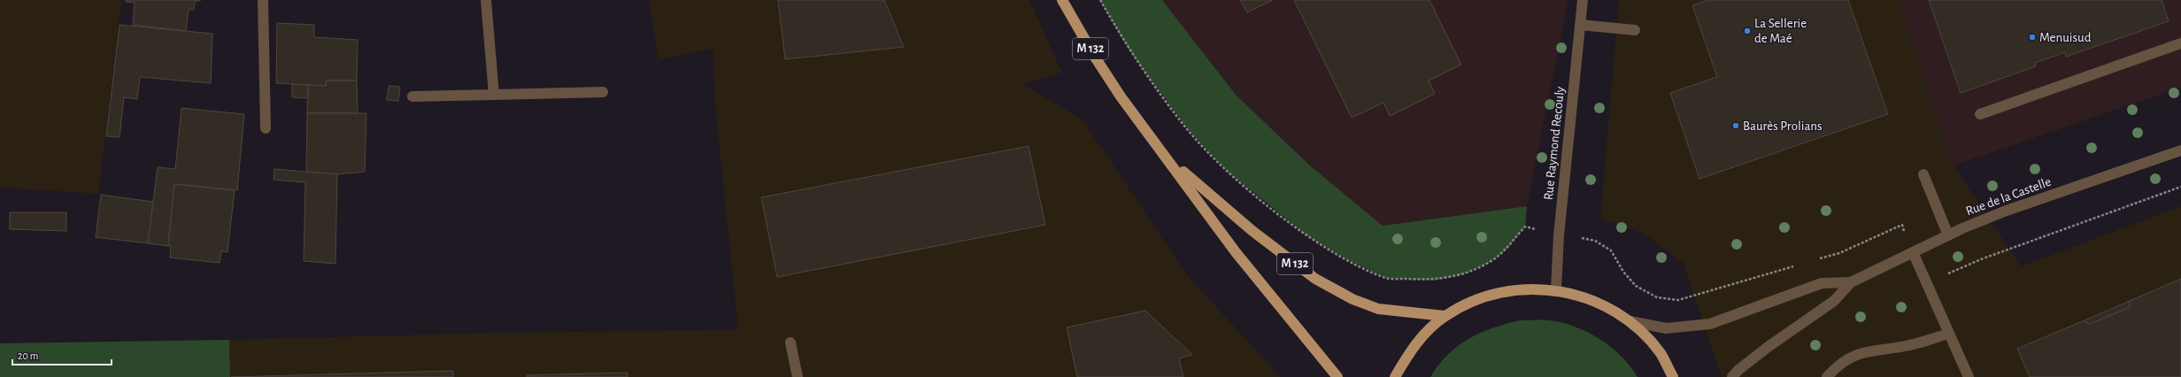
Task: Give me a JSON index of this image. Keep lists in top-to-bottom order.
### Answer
{
  "streets": {
    "main road": ["M 132"],
    "street": ["Rue Raymond Recouly", "Rue de la Castelle"]
  },
  "places": ["La Sellerie de Maé", "Menuisud", "Baurès Prolians"],
  "scale_bar": "20 m"
}
